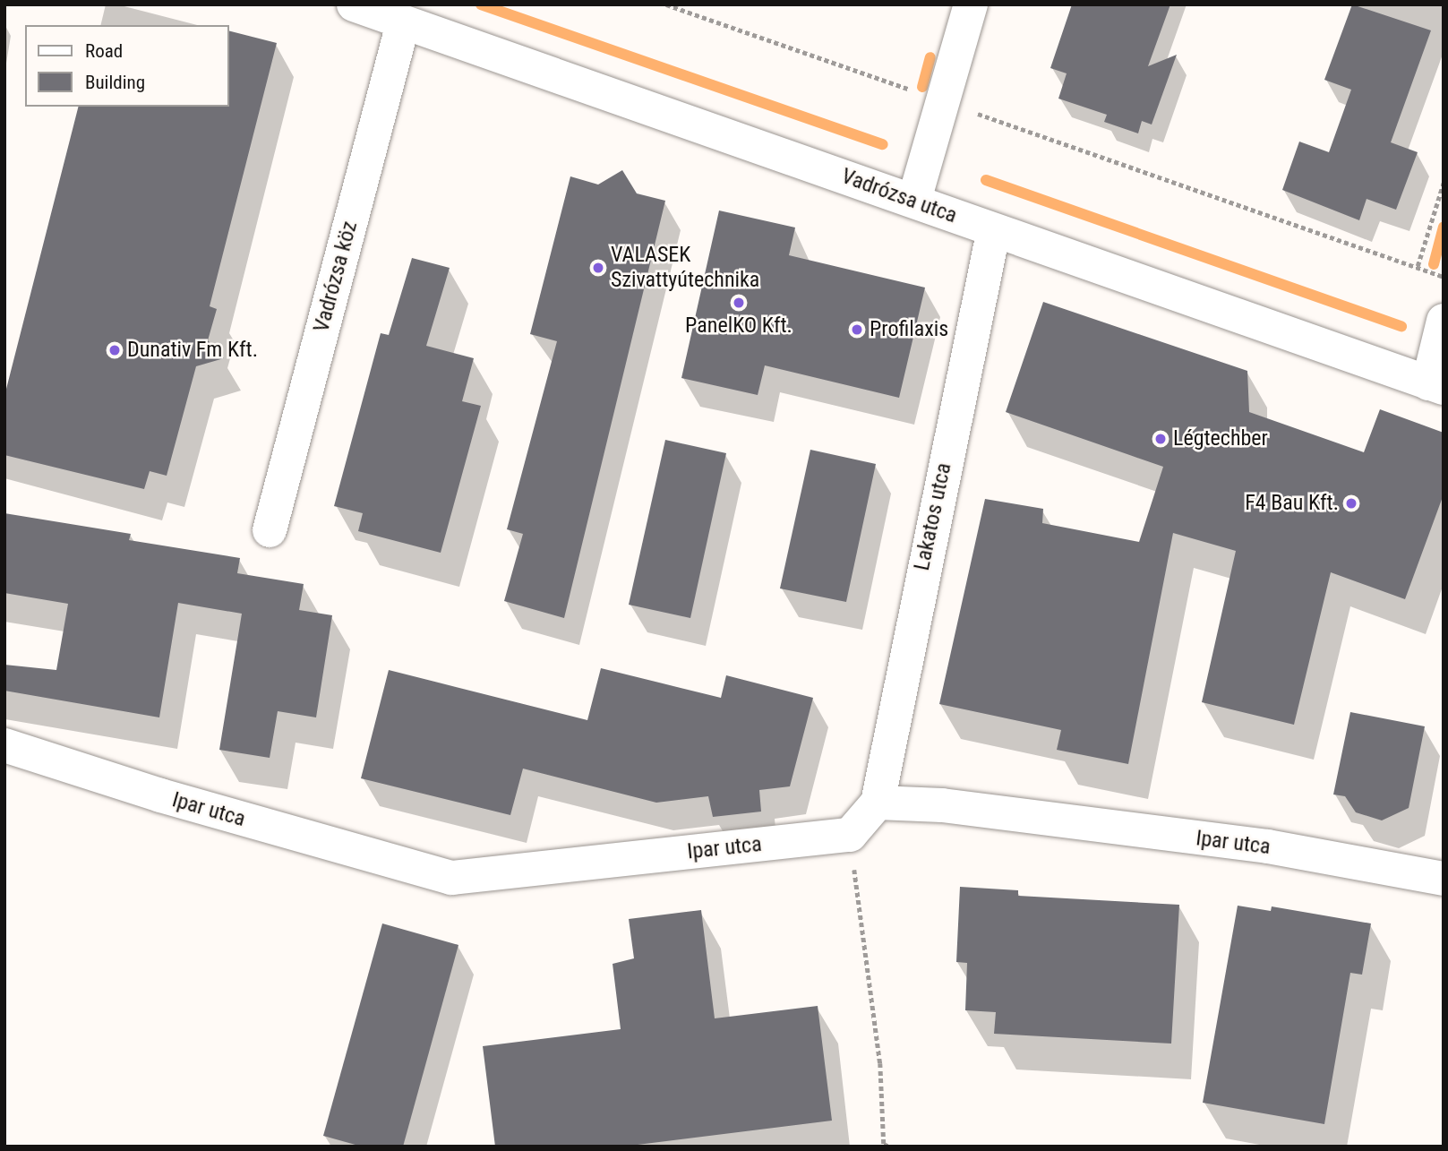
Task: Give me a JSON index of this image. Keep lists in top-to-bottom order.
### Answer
{
  "streets": {
    "street": [
      "Vadrózsa utca",
      "Vadrózsa köz",
      "Lakatos utca",
      "Ipar utca"
    ]
  },
  "crossings": [
    ["Vadrózsa utca", "Vadrózsa köz"],
    ["Vadrózsa utca", "Lakatos utca"],
    ["Lakatos utca", "Ipar utca"]
  ],
  "places": [
    "VALASEK Szivattyútechnika",
    "PanelKO Kft.",
    "Profilaxis",
    "Dunativ Fm Kft.",
    "Légtechber",
    "F4 Bau Kft."
  ],
  "legend": ["Road", "Building"]
}
